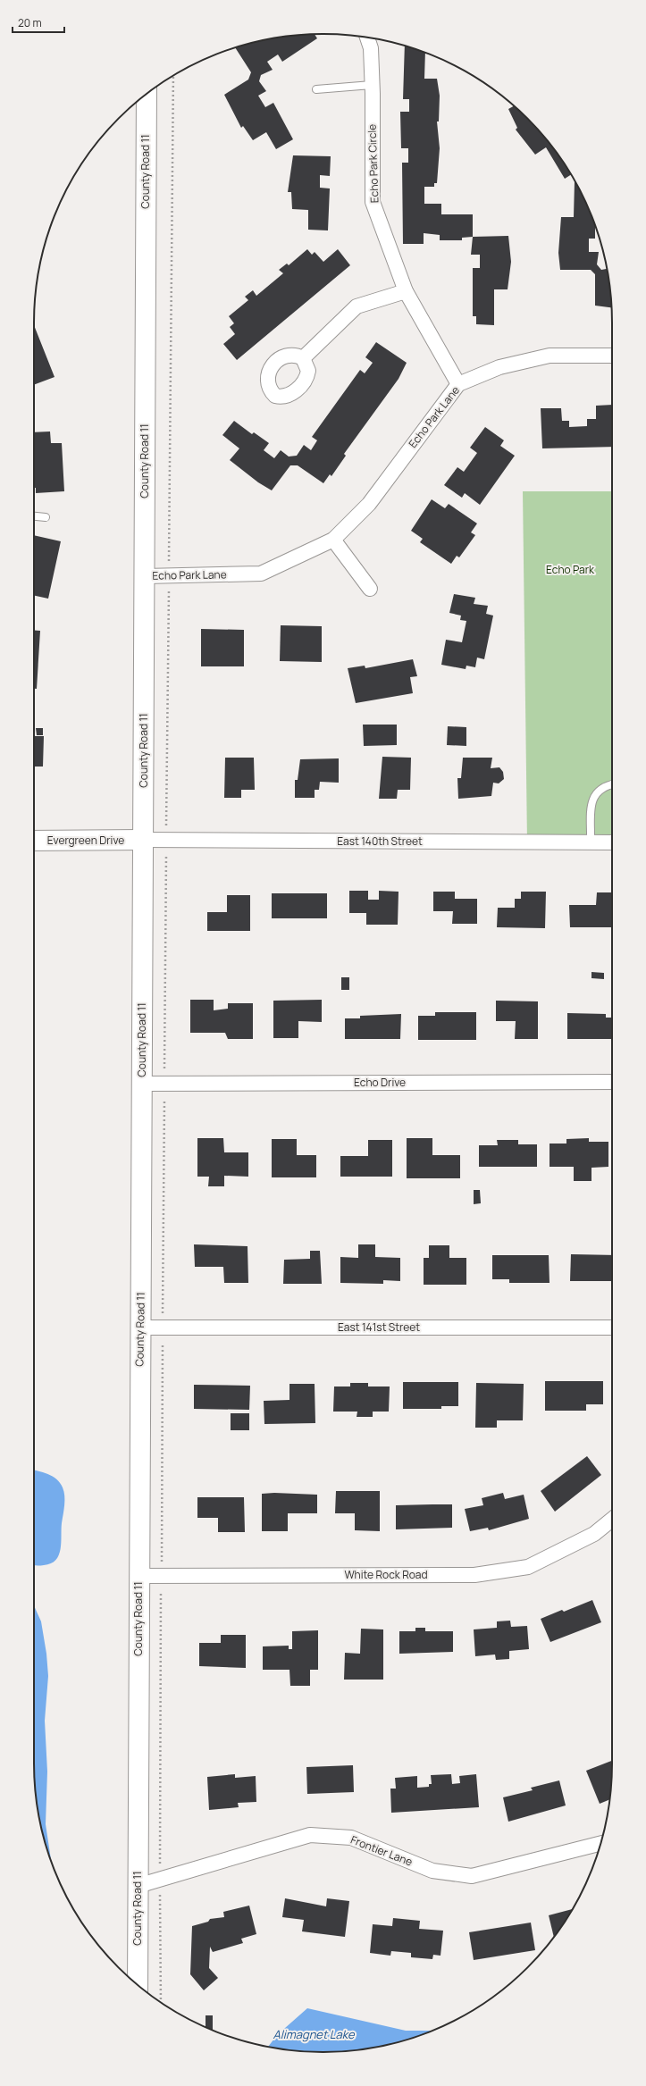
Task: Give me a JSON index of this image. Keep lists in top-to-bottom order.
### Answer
{
  "streets": {
    "street": [
      "Echo Park Circle",
      "County Road 11",
      "Echo Park Lane",
      "Evergreen Drive",
      "East 140th Street",
      "Echo Drive",
      "East 141st Street",
      "White Rock Road",
      "Frontier Lane"
    ]
  },
  "crossings": [
    ["Echo Park Circle", "Echo Park Lane"],
    ["County Road 11", "Echo Park Lane"],
    ["County Road 11", "Evergreen Drive"],
    ["County Road 11", "East 140th Street"],
    ["County Road 11", "Echo Drive"],
    ["County Road 11", "East 141st Street"],
    ["County Road 11", "White Rock Road"],
    ["County Road 11", "Frontier Lane"],
    ["Evergreen Drive", "East 140th Street"]
  ],
  "water": ["Alimagnet Lake"],
  "parks": ["Echo Park"],
  "scale_bar": "20 m"
}
